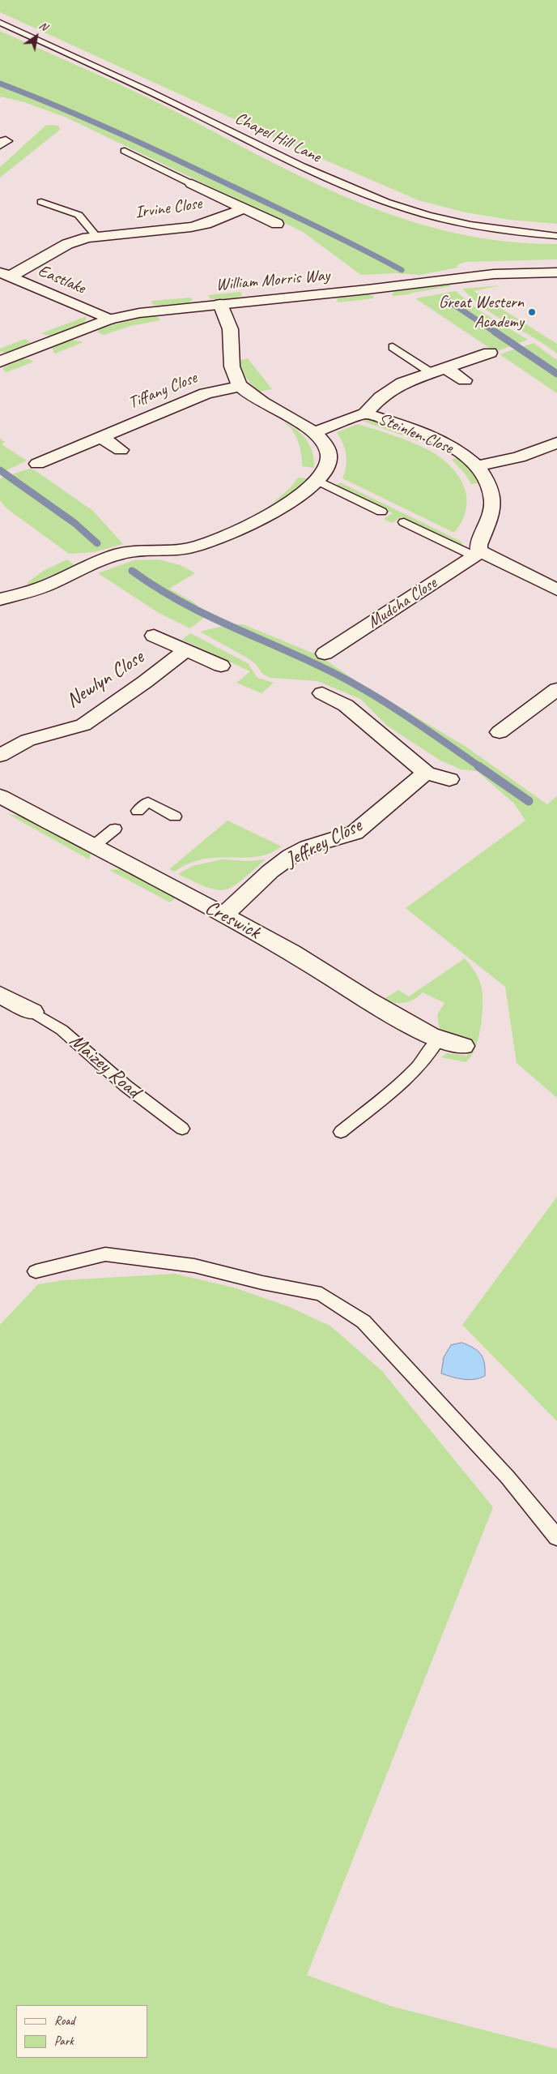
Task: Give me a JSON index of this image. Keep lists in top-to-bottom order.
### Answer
{
  "streets": {
    "street": [
      "Irvine Close",
      "Eastlake",
      "William Morris Way",
      "Tiffany Close",
      "Steinlen Close",
      "Mudcha Close",
      "Newlyn Close",
      "Jeffrey Close",
      "Creswick",
      "Maizey Road"
    ],
    "lane": ["Chapel Hill Lane"]
  },
  "crossings": [
    ["Irvine Close", "Eastlake"],
    ["Eastlake", "William Morris Way"],
    ["Steinlen Close", "Mudcha Close"],
    ["Jeffrey Close", "Creswick"]
  ],
  "places": ["Great Western Academy"],
  "legend": ["Road", "Park"],
  "north": "top right"
}
